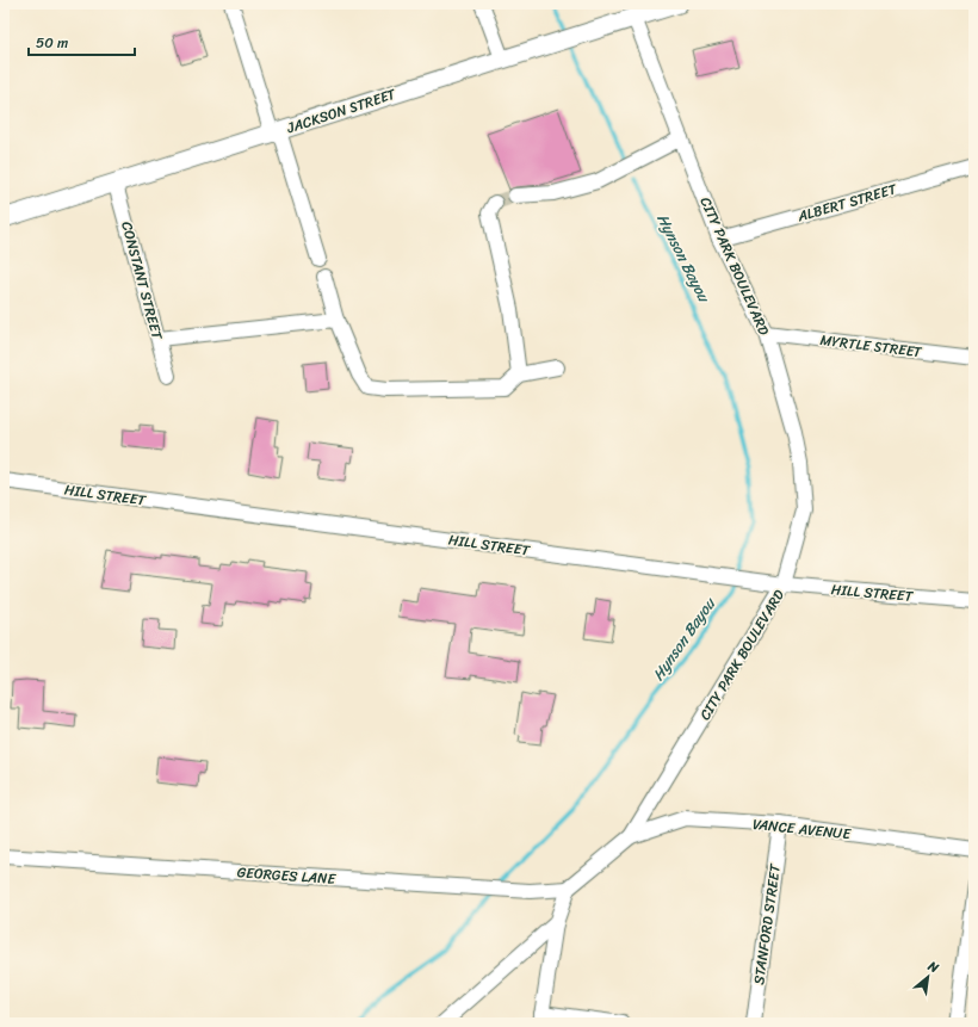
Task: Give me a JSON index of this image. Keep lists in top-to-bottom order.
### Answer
{
  "streets": {
    "main road": ["JACKSON STREET"],
    "street": [
      "ALBERT STREET",
      "CITY PARK BOULEVARD",
      "CONSTANT STREET",
      "MYRTLE STREET",
      "HILL STREET",
      "VANCE AVENUE",
      "GEORGES LANE",
      "STANFORD STREET"
    ]
  },
  "crossings": [
    ["JACKSON STREET", "CITY PARK BOULEVARD"],
    ["JACKSON STREET", "CONSTANT STREET"],
    ["ALBERT STREET", "CITY PARK BOULEVARD"],
    ["CITY PARK BOULEVARD", "MYRTLE STREET"],
    ["CITY PARK BOULEVARD", "HILL STREET"],
    ["CITY PARK BOULEVARD", "VANCE AVENUE"],
    ["CITY PARK BOULEVARD", "GEORGES LANE"],
    ["VANCE AVENUE", "STANFORD STREET"]
  ],
  "water": ["Hynson Bayou"],
  "scale_bar": "50 m",
  "north": "top right"
}
